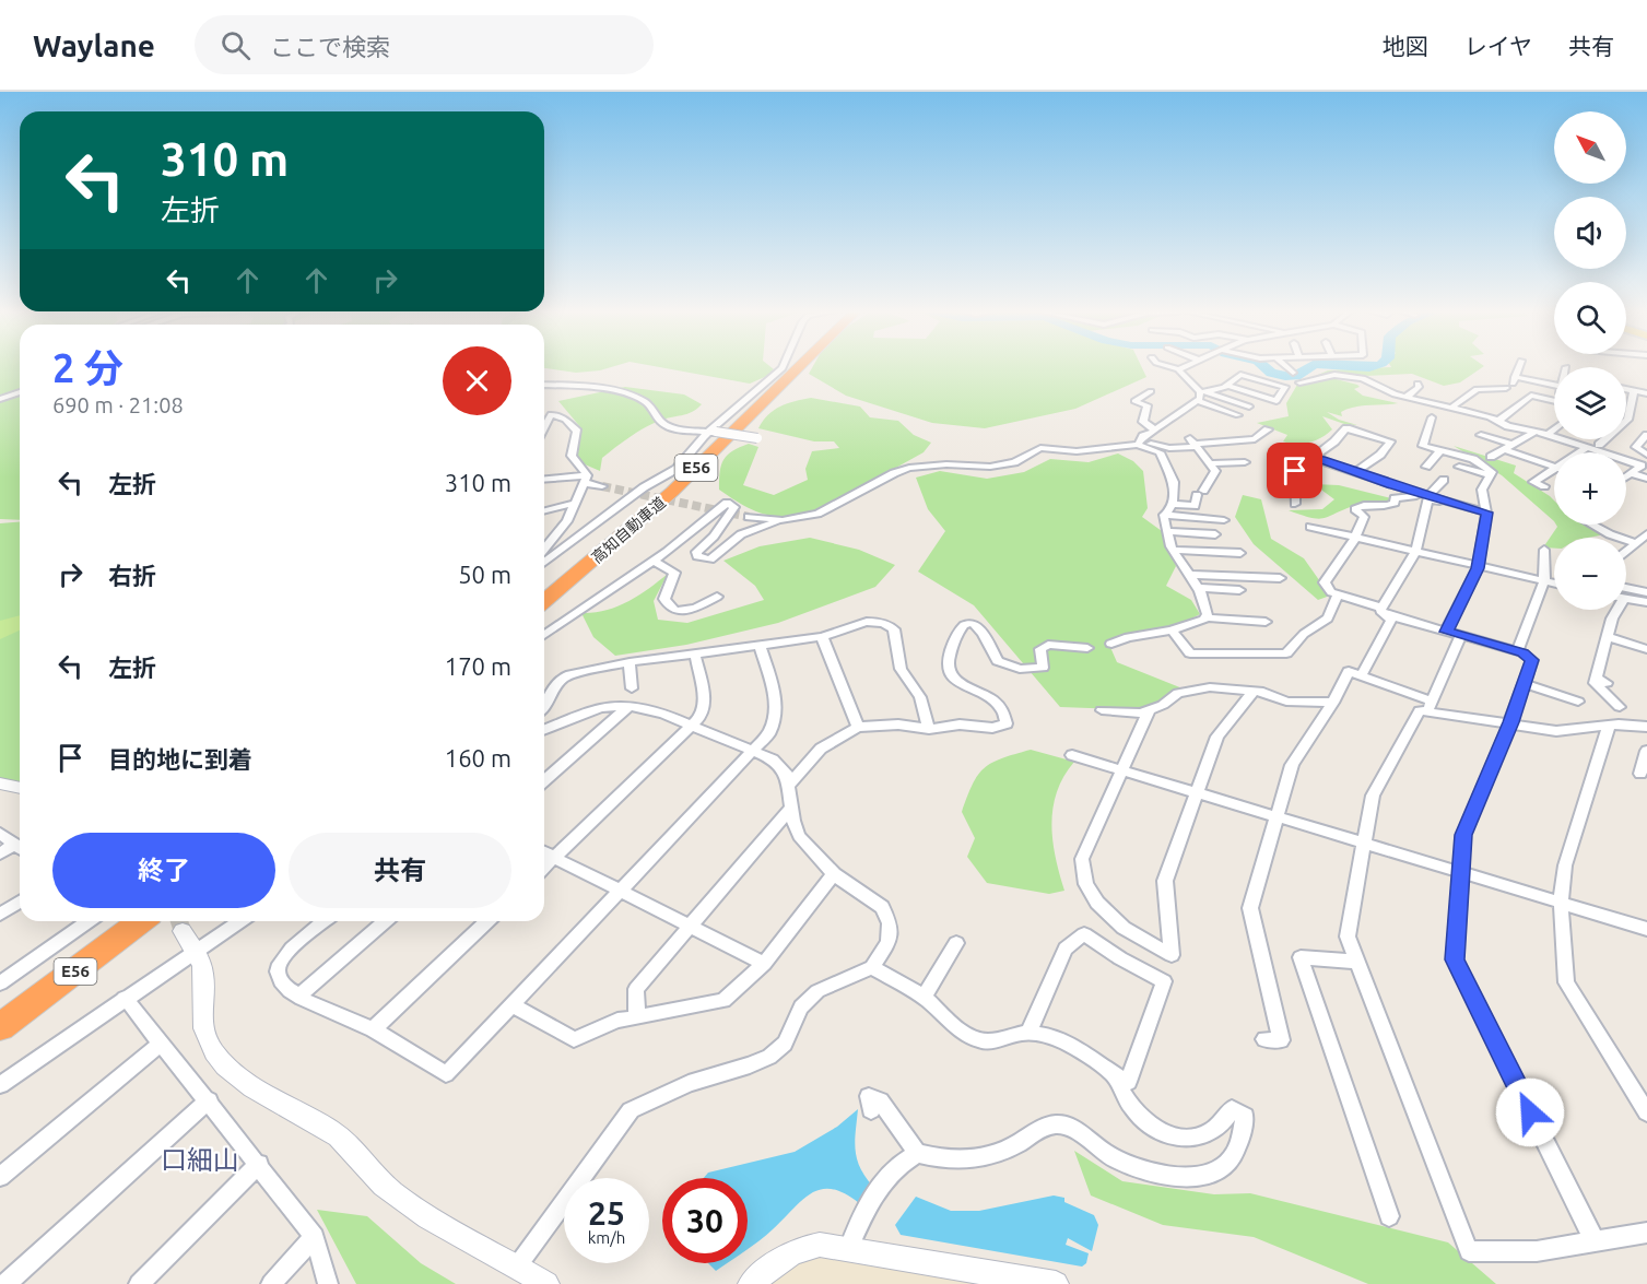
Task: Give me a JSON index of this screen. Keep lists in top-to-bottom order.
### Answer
{
  "streets": {
    "highway": ["E56", "高知自動車道"]
  },
  "districts": ["口細山"],
  "north": "top left",
  "page": {
    "header": "Waylane",
    "search": "ここで検索",
    "nav": ["地図", "レイヤ", "共有"],
    "map_buttons": ["+", "−"],
    "turn": ["310 m", "左折"],
    "heading": ["2 分", "690 m · 21:08"],
    "list": [
      {
        "name": "左折",
        "value": "310 m"
      },
      {
        "name": "右折",
        "value": "50 m"
      },
      {
        "name": "左折",
        "value": "170 m"
      },
      {
        "name": "目的地に到着",
        "value": "160 m"
      }
    ],
    "buttons": ["終了", "共有"],
    "speed": "25 km/h",
    "limit": "30"
  }
}
